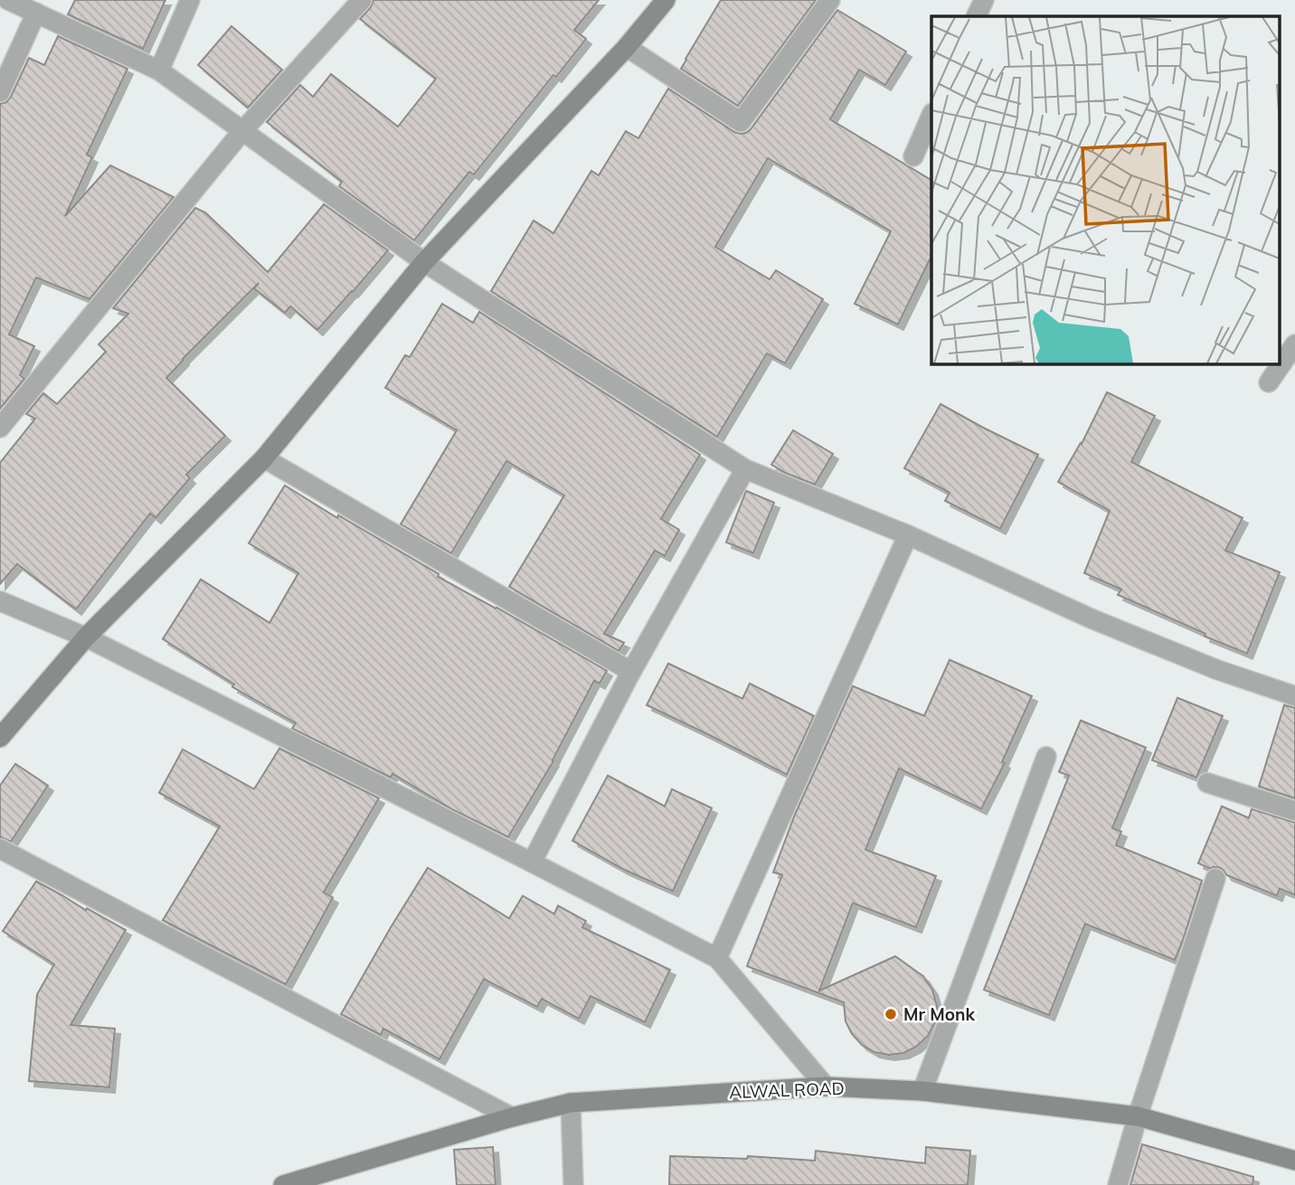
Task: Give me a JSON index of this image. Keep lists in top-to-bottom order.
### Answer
{
  "streets": {
    "main road": ["ALWAL ROAD"]
  },
  "places": ["Mr Monk"]
}
